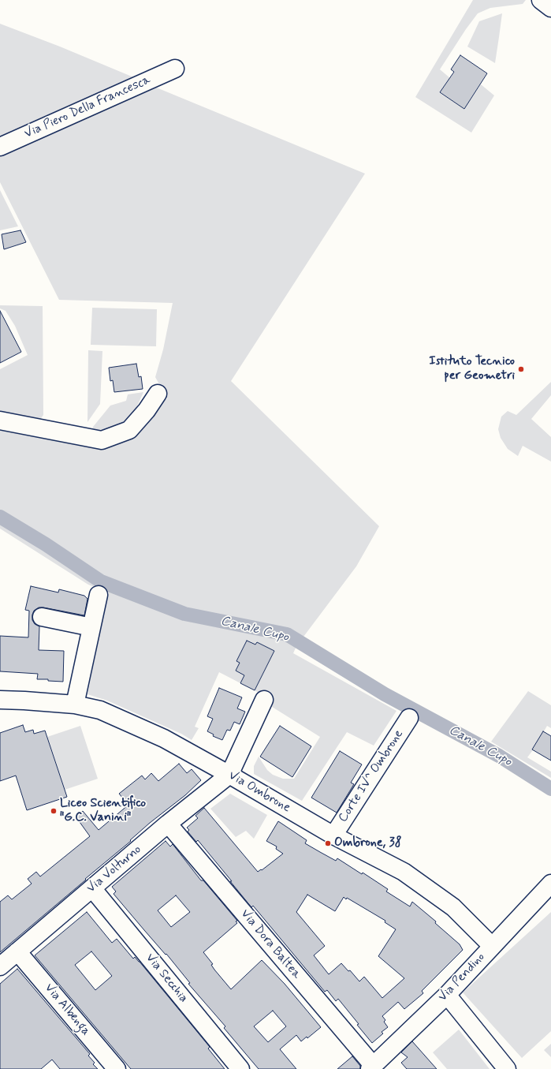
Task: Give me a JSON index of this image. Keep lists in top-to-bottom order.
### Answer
{
  "streets": {
    "street": [
      "Via Piero Della Francesca",
      "Corte IV^ Ombrone",
      "Via Ombrone",
      "Via Volturno",
      "Via Dora Baltea",
      "Via Pendino",
      "Via Secchia",
      "Via Albenga"
    ]
  },
  "crossings": [
    ["Corte IV^ Ombrone", "Via Ombrone"],
    ["Via Ombrone", "Via Volturno"],
    ["Via Ombrone", "Via Pendino"],
    ["Via Volturno", "Via Dora Baltea"],
    ["Via Volturno", "Via Secchia"],
    ["Via Volturno", "Via Albenga"],
    ["Via Dora Baltea", "Via Pendino"]
  ],
  "water": ["Canale Cupo"],
  "places": ["Istituto Tecnico per Geometri", "Liceo Scientifico \"G.C. Vanini\"", "Ombrone, 38"]
}
